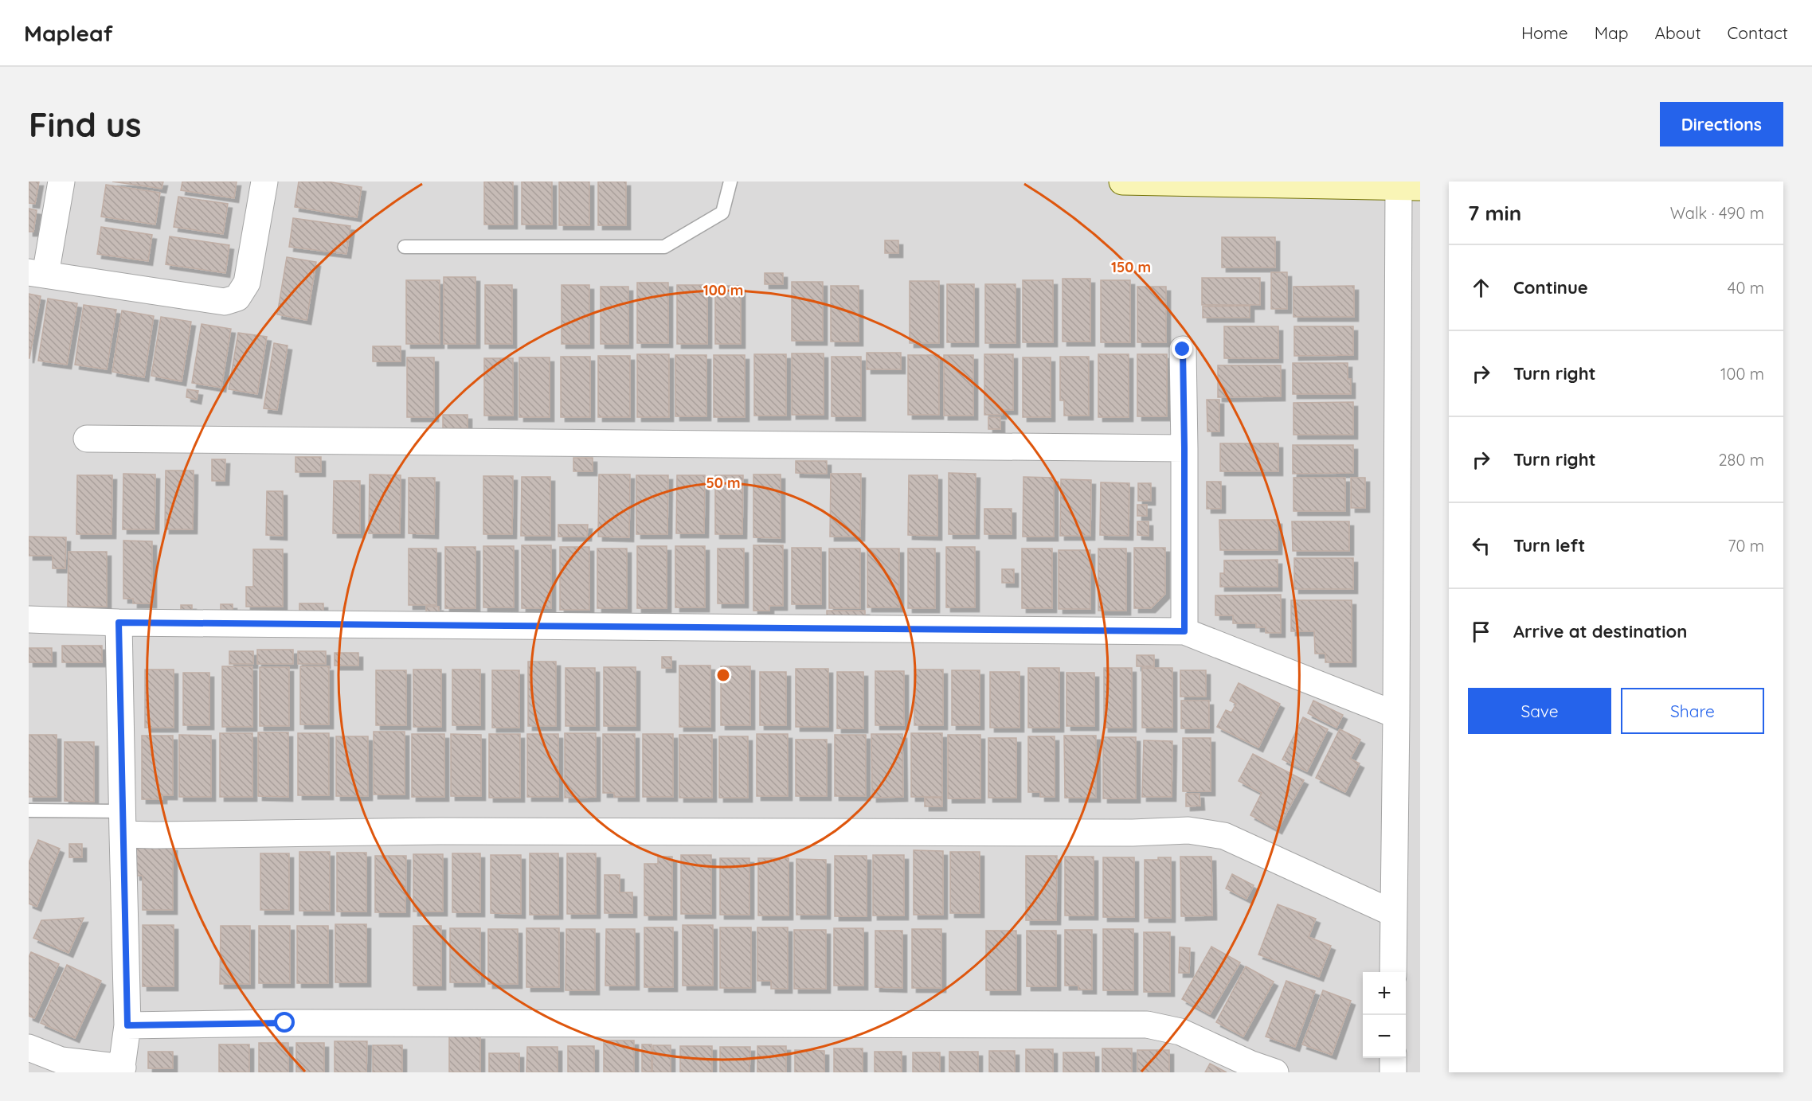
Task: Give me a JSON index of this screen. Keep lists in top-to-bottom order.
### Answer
{
  "page": {
    "header": "Mapleaf",
    "nav": [
      "Home",
      "Map",
      "About",
      "Contact"
    ],
    "buttons": [
      "Directions",
      ["Save", "Share"]
    ],
    "title": "Find us",
    "heading": ["7 min", "Walk · 490 m"],
    "list": [
      ["Continue", "40 m"],
      ["Turn right", "100 m"],
      ["Turn right", "280 m"],
      ["Turn left", "70 m"],
      "Arrive at destination"
    ],
    "map_buttons": ["+", "−"]
  },
  "rings": ["150 m", "100 m", "50 m"]
}
